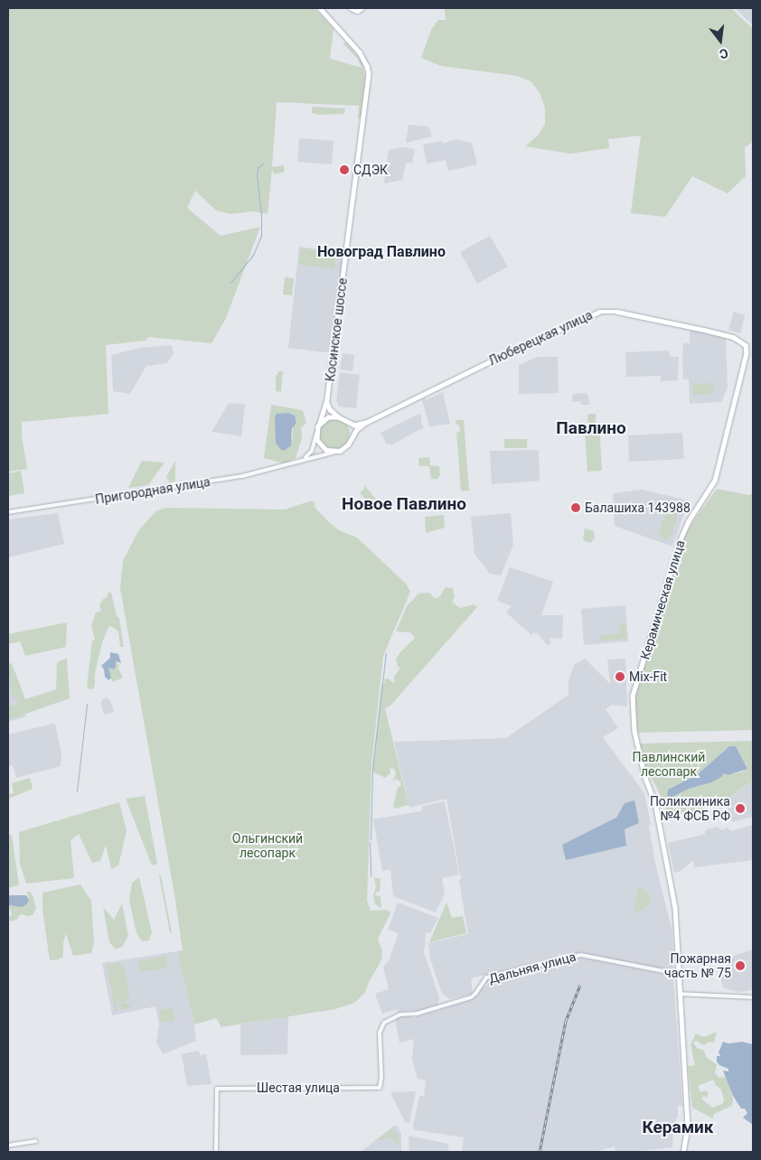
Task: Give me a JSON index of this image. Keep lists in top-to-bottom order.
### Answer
{
  "streets": {
    "main road": ["Косинское шоссе", "Люберецкая улица", "Керамическая улица"],
    "street": ["Пригородная улица", "Дальняя улица", "Шестая улица"]
  },
  "crossings": [
    ["Косинское шоссе", "Пригородная улица"],
    ["Люберецкая улица", "Керамическая улица"],
    ["Керамическая улица", "Дальняя улица"],
    ["Дальняя улица", "Шестая улица"]
  ],
  "districts": [
    "Новоград Павлино",
    "Павлино",
    "Новое Павлино",
    "Керамик"
  ],
  "parks": ["Павлинский лесопарк", "Ольгинский лесопарк"],
  "places": [
    "СДЭК",
    "Балашиха 143988",
    "Mix-Fit",
    "Поликлиника №4 ФСБ РФ",
    "Пожарная часть № 75"
  ],
  "north": "bottom"
}
